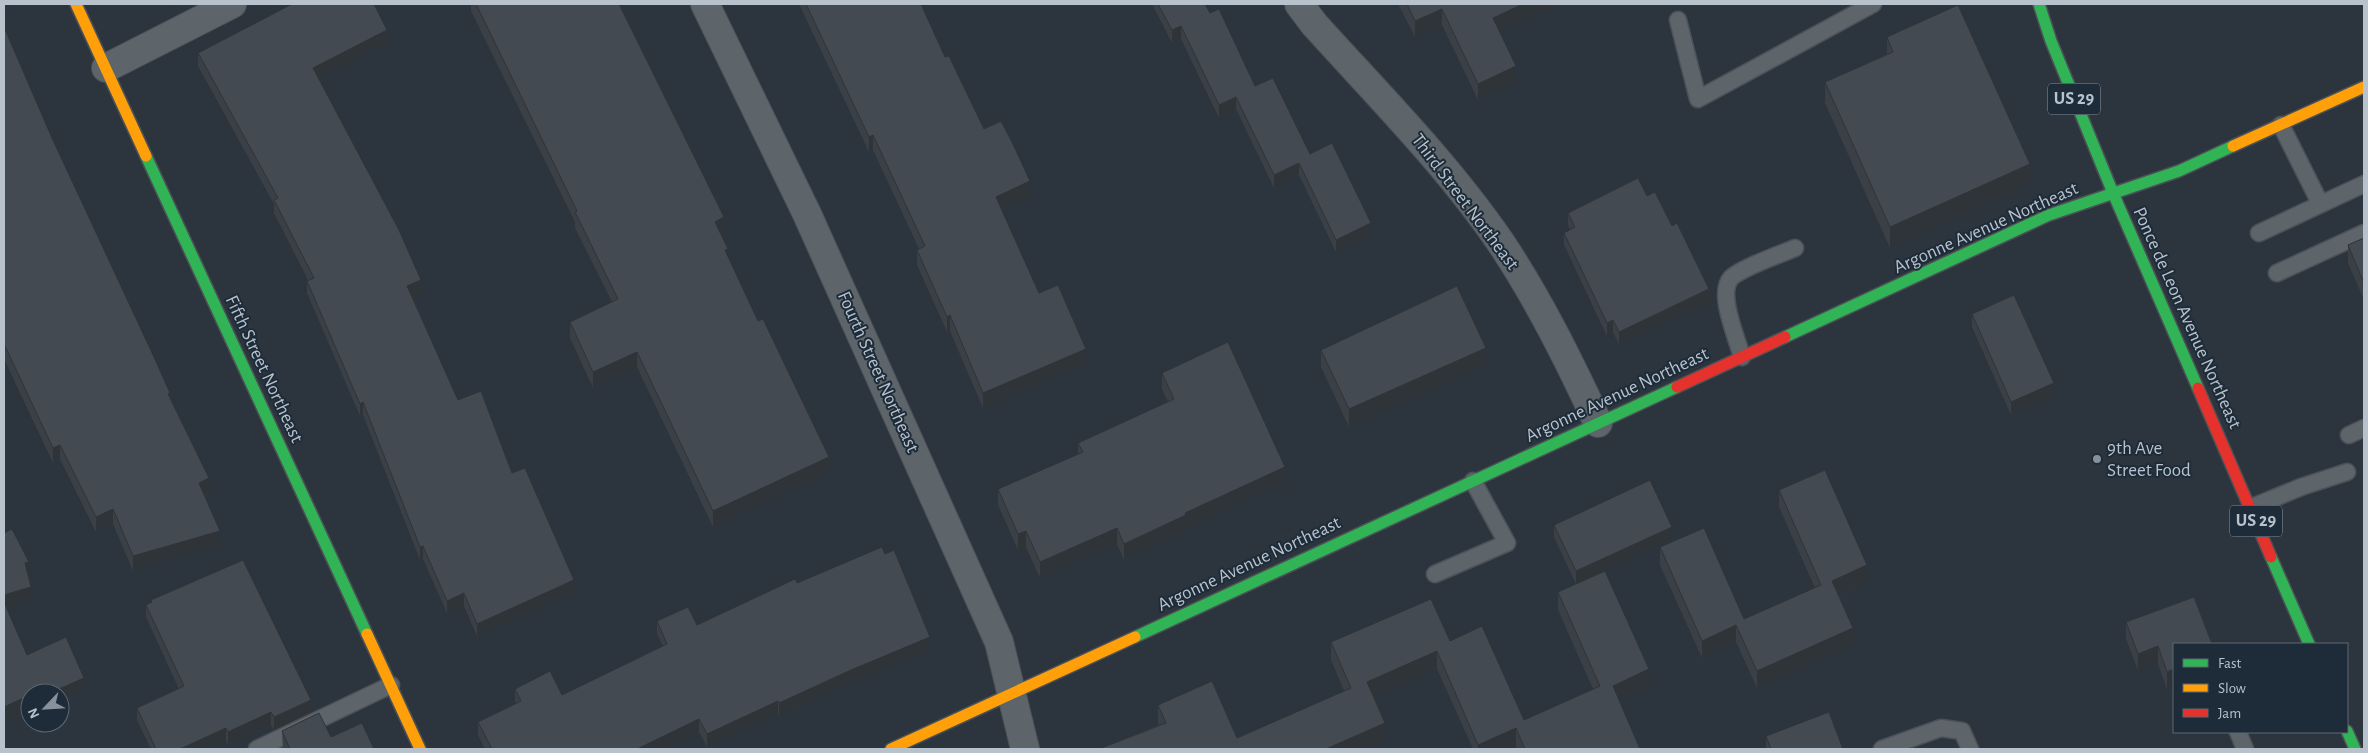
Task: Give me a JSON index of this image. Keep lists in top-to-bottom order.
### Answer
{
  "streets": {
    "main road": [
      "US 29",
      "Argonne Avenue Northeast",
      "Ponce de Leon Avenue Northeast",
      "Fifth Street Northeast"
    ],
    "street": ["Third Street Northeast", "Fourth Street Northeast"]
  },
  "crossings": [
    ["Third Street Northeast", "Argonne Avenue Northeast"],
    ["Argonne Avenue Northeast", "Ponce de Leon Avenue Northeast"],
    ["Argonne Avenue Northeast", "Fourth Street Northeast"]
  ],
  "places": ["9th Ave Street Food"],
  "legend": ["Fast", "Slow", "Jam"],
  "north": "bottom left"
}
